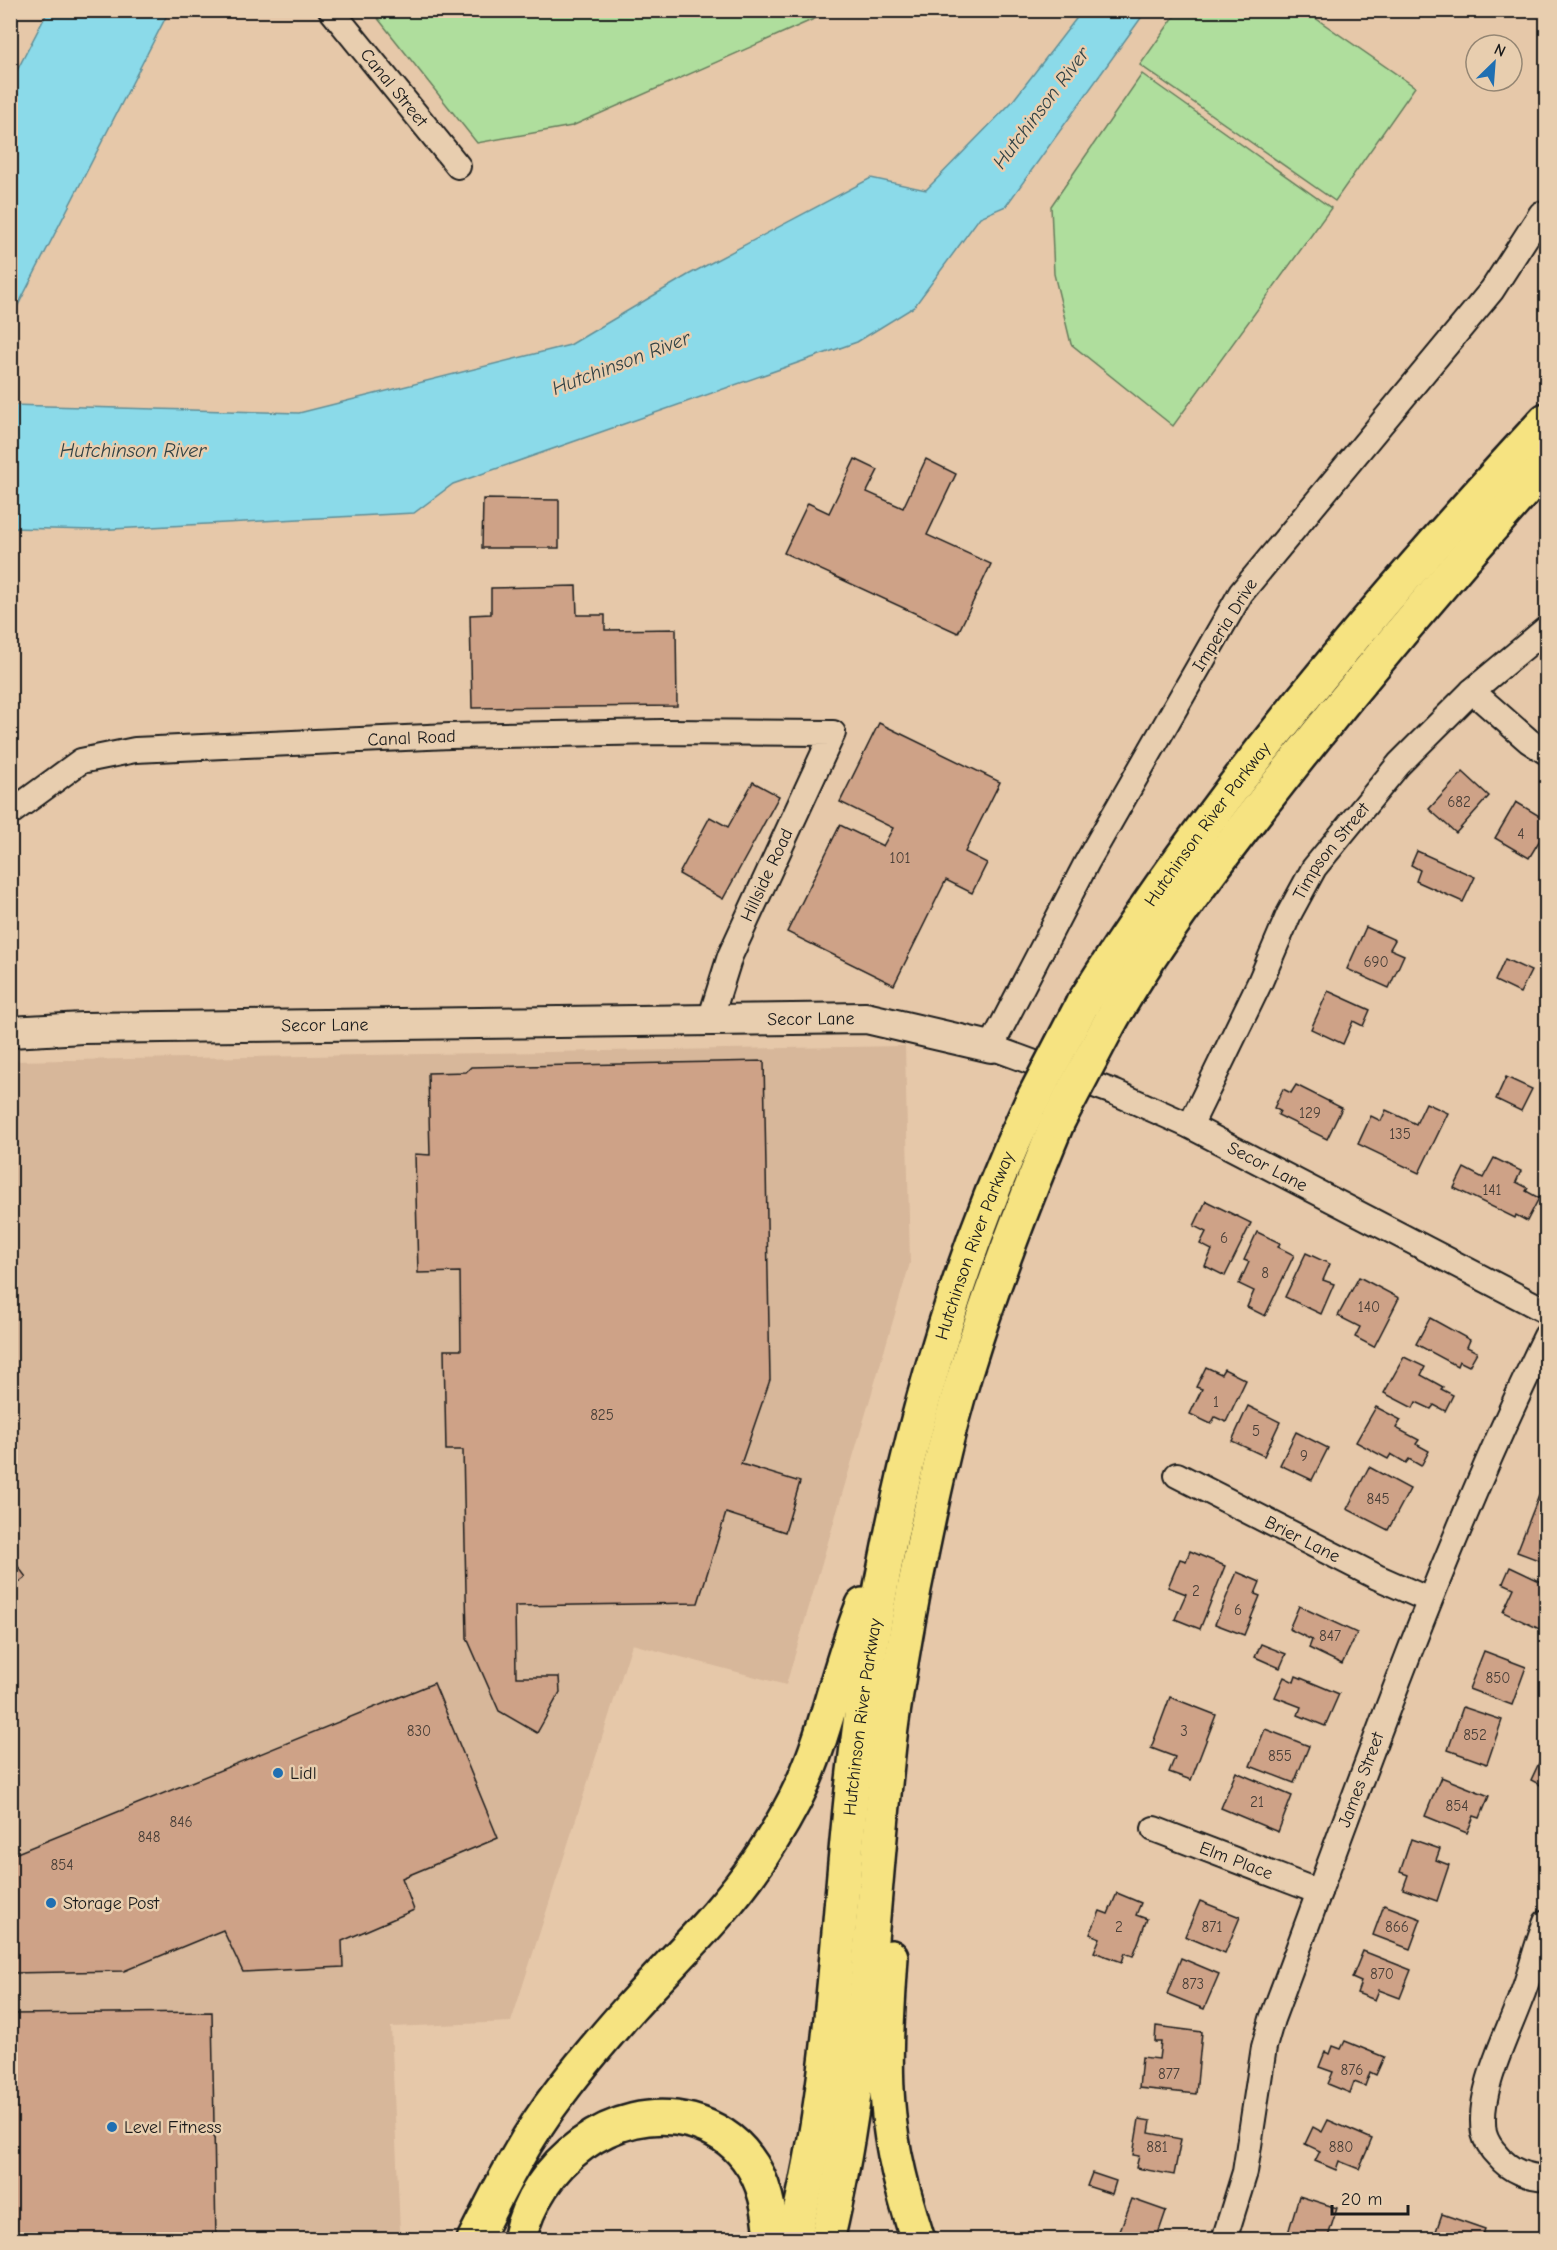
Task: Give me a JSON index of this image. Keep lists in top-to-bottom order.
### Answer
{
  "streets": {
    "highway": ["Hutchinson River Parkway"],
    "street": [
      "Canal Street",
      "Imperia Drive",
      "Canal Road",
      "Timpson Street",
      "Hillside Road",
      "Secor Lane",
      "Brier Lane",
      "James Street",
      "Elm Place"
    ]
  },
  "crossings": [
    ["Imperia Drive", "Secor Lane"],
    ["Canal Road", "Hillside Road"],
    ["Timpson Street", "Secor Lane"],
    ["Hillside Road", "Secor Lane"],
    ["Brier Lane", "James Street"],
    ["James Street", "Elm Place"]
  ],
  "water": ["Hutchinson River"],
  "places": ["Lidl", "Storage Post", "Level Fitness"],
  "house_numbers": [
    "682",
    "4",
    "101",
    "690",
    "129",
    "135",
    "141",
    "6",
    "8",
    "140",
    "1",
    "825",
    "5",
    "9",
    "845",
    "2",
    "6",
    "847",
    "850",
    "830",
    "3",
    "852",
    "855",
    "21",
    "854",
    "846",
    "848",
    "854",
    "2",
    "871",
    "866",
    "870",
    "873",
    "876",
    "877",
    "881",
    "880"
  ],
  "scale_bar": "20 m",
  "north": "top right"
}
